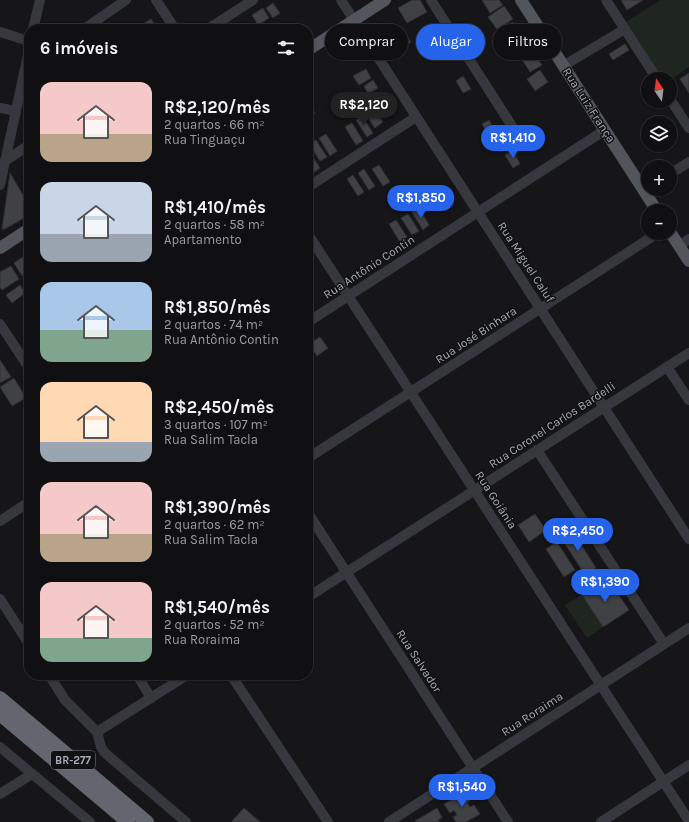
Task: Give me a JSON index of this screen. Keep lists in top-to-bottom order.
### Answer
{
  "streets": {
    "highway": ["BR-277"],
    "main road": ["Rua Luiz França"],
    "street": [
      "Rua Miguel Caluf",
      "Rua Antônio Contin",
      "Rua José Binhara",
      "Rua Coronel Carlos Bardelli",
      "Rua Goiânia",
      "Rua Salvador",
      "Rua Roraima"
    ]
  },
  "crossings": [
    ["Rua Luiz França", "Rua Antônio Contin"],
    ["Rua Miguel Caluf", "Rua Antônio Contin"],
    ["Rua Miguel Caluf", "Rua José Binhara"],
    ["Rua Miguel Caluf", "Rua Coronel Carlos Bardelli"],
    ["Rua Antônio Contin", "Rua Goiânia"],
    ["Rua José Binhara", "Rua Goiânia"],
    ["Rua Coronel Carlos Bardelli", "Rua Goiânia"],
    ["Rua Coronel Carlos Bardelli", "Rua Salvador"],
    ["Rua Goiânia", "Rua Roraima"],
    ["Rua Salvador", "Rua Roraima"]
  ],
  "north": "top",
  "page": {
    "chip": ["Comprar", "Alugar", "Filtros"],
    "heading": "6 imóveis",
    "map_buttons": ["+", "−"],
    "list": [
      {
        "name": "R$2,120/mês",
        "note": "2 quartos · 66 m² · Rua Tinguaçu"
      },
      {
        "name": "R$1,410/mês",
        "note": "2 quartos · 58 m² · Apartamento"
      },
      {
        "name": "R$1,850/mês",
        "note": "2 quartos · 74 m² · Rua Antônio Contin"
      },
      {
        "name": "R$2,450/mês",
        "note": "3 quartos · 107 m² · Rua Salim Tacla"
      },
      {
        "name": "R$1,390/mês",
        "note": "2 quartos · 62 m² · Rua Salim Tacla"
      },
      {
        "name": "R$1,540/mês",
        "note": "2 quartos · 52 m² · Rua Roraima"
      }
    ],
    "price": [
      "R$2,120",
      "R$1,410",
      "R$1,850",
      "R$2,450",
      "R$1,390",
      "R$1,540"
    ]
  }
}
